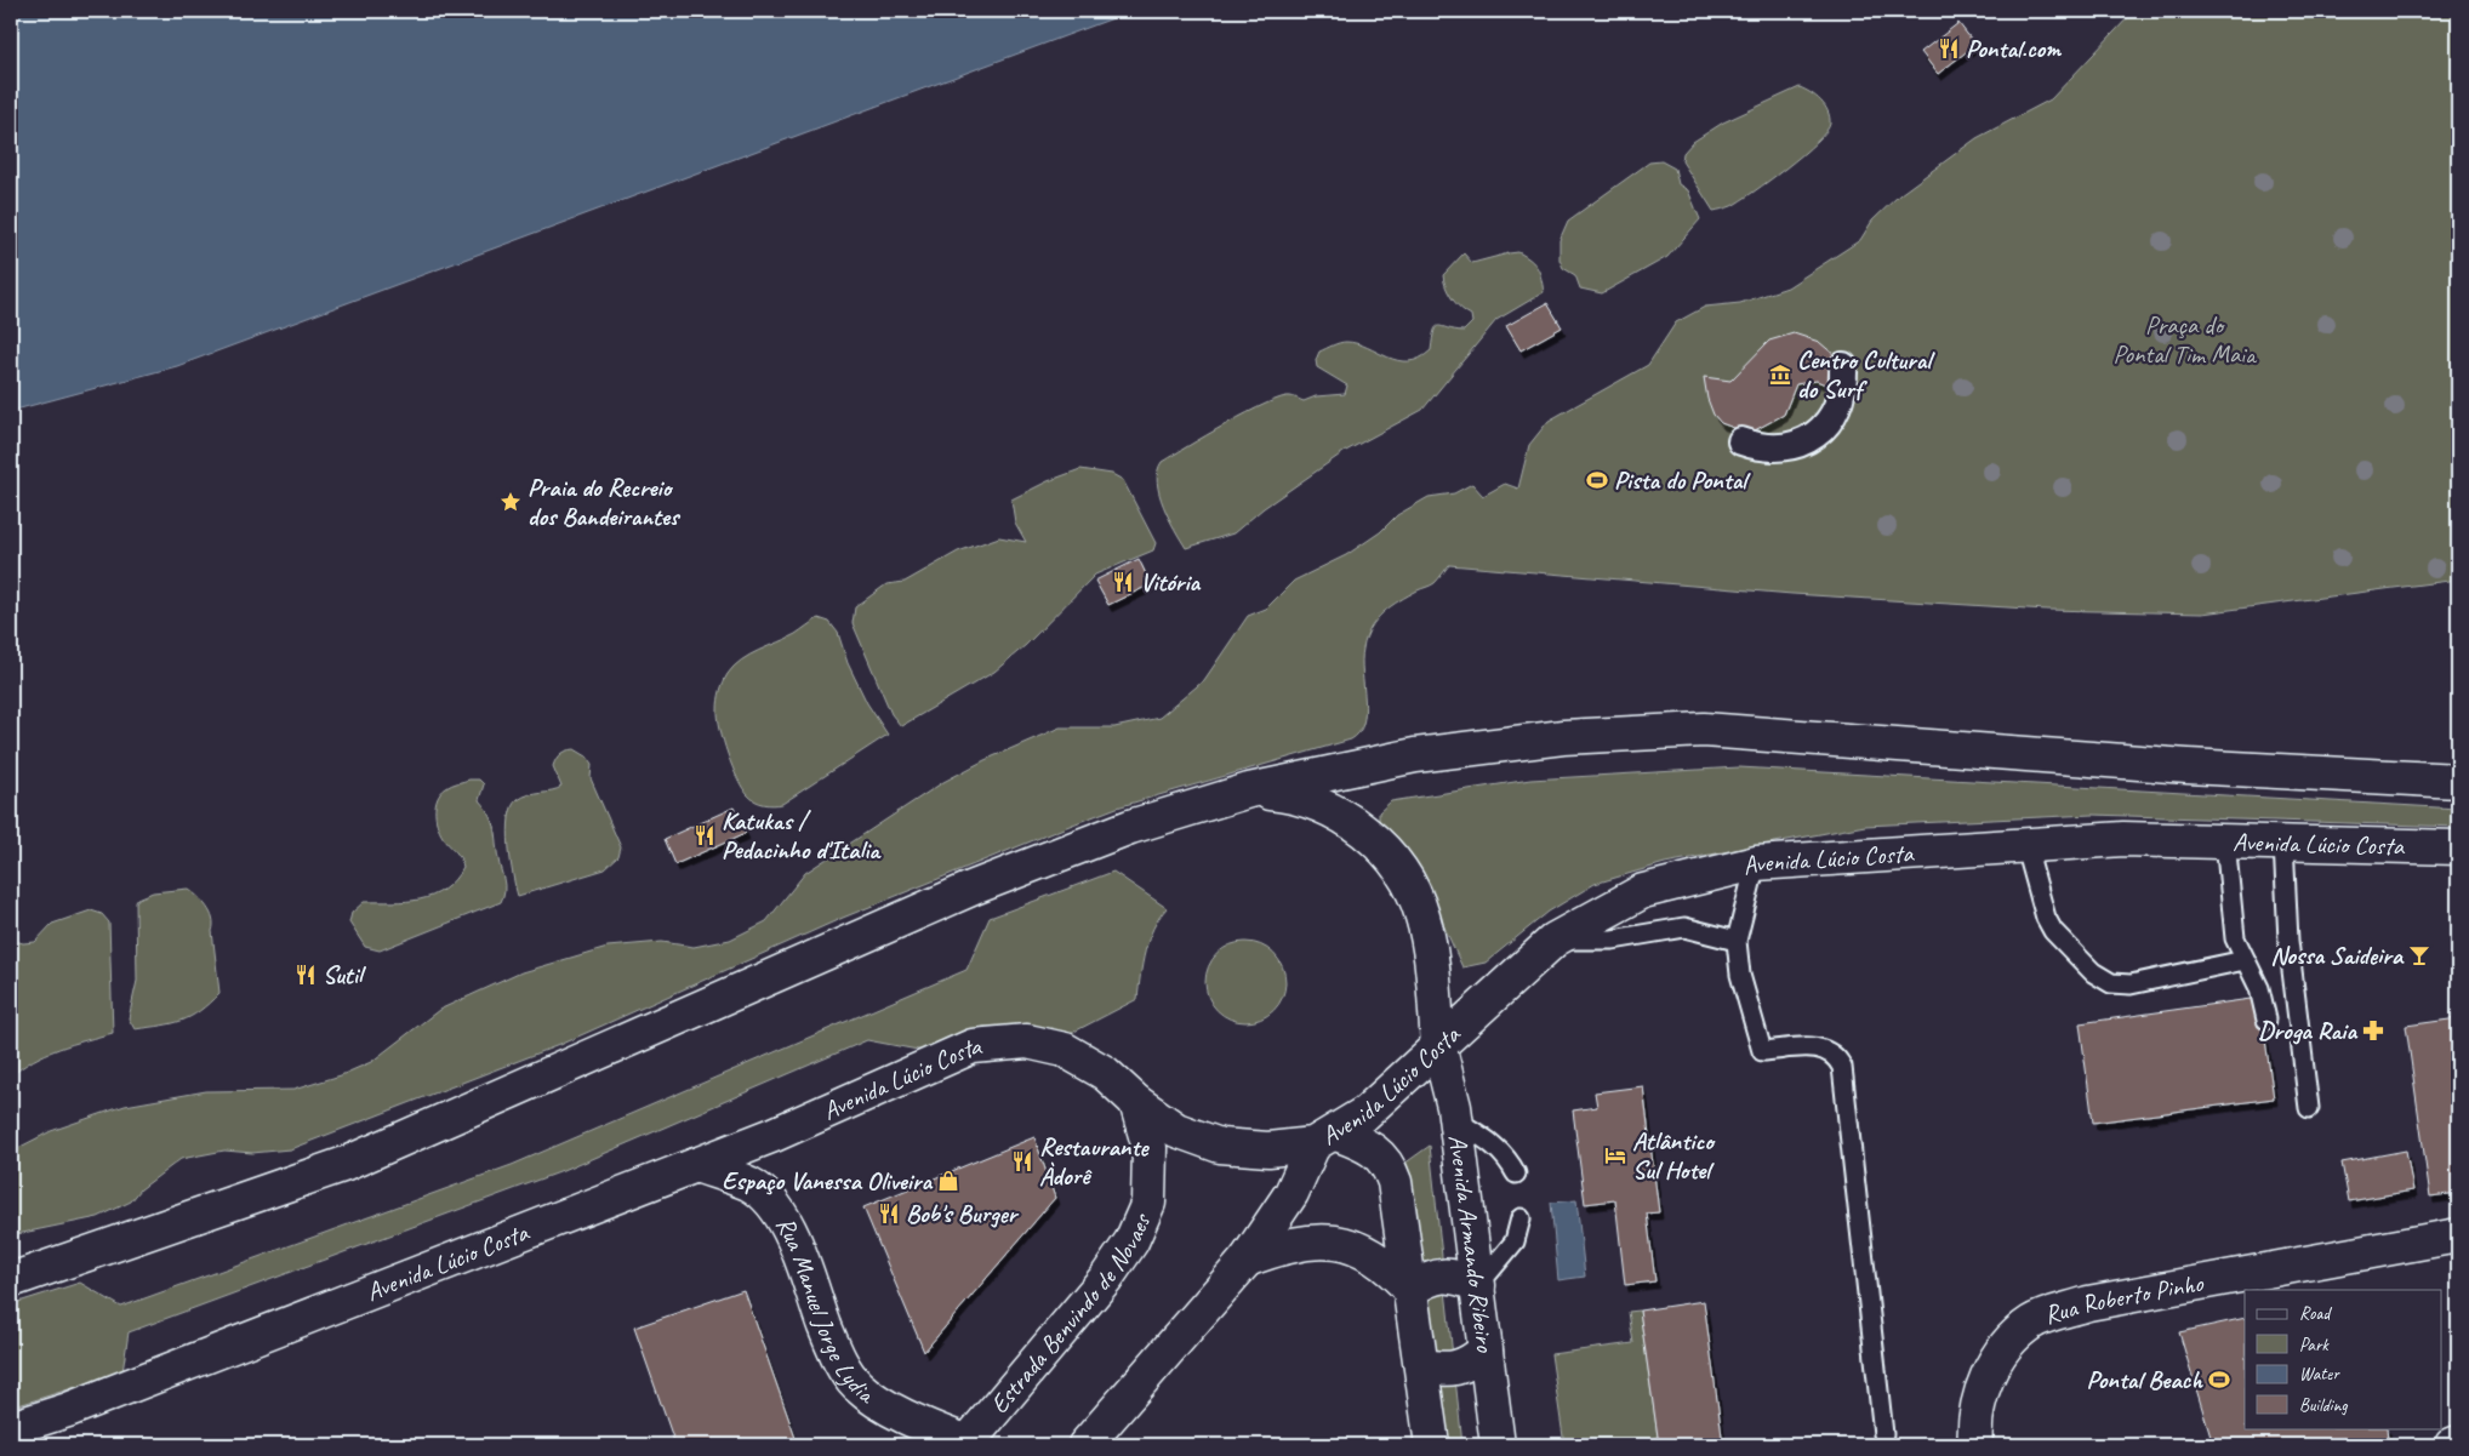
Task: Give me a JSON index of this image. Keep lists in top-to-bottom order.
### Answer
{
  "streets": {
    "main road": [
      "Avenida Lúcio Costa",
      "Avenida Armando Ribeiro",
      "Rua Roberto Pinho",
      "Rua Manuel Jorge Lydia",
      "Estrada Benvindo de Novaes"
    ]
  },
  "crossings": [
    ["Avenida Lúcio Costa", "Avenida Armando Ribeiro"],
    ["Avenida Lúcio Costa", "Rua Manuel Jorge Lydia"],
    ["Avenida Lúcio Costa", "Estrada Benvindo de Novaes"],
    ["Rua Manuel Jorge Lydia", "Estrada Benvindo de Novaes"]
  ],
  "parks": ["Praça do Pontal Tim Maia"],
  "places": {
    "restaurant": [
      "Pontal.com",
      "Vitória",
      "Katukas / Pedacinho d'Italia",
      "Sutil",
      "Restaurante Àdorê",
      "Bob's Burger"
    ],
    "museum": ["Centro Cultural do Surf"],
    "sports": ["Pista do Pontal", "Pontal Beach"],
    "place": ["Praia do Recreio dos Bandeirantes"],
    "bar": ["Nossa Saideira"],
    "pharmacy": ["Droga Raia"],
    "hotel": ["Atlântico Sul Hotel"],
    "shop": ["Espaço Vanessa Oliveira"]
  },
  "legend": [
    "Road",
    "Park",
    "Water",
    "Building"
  ]
}
